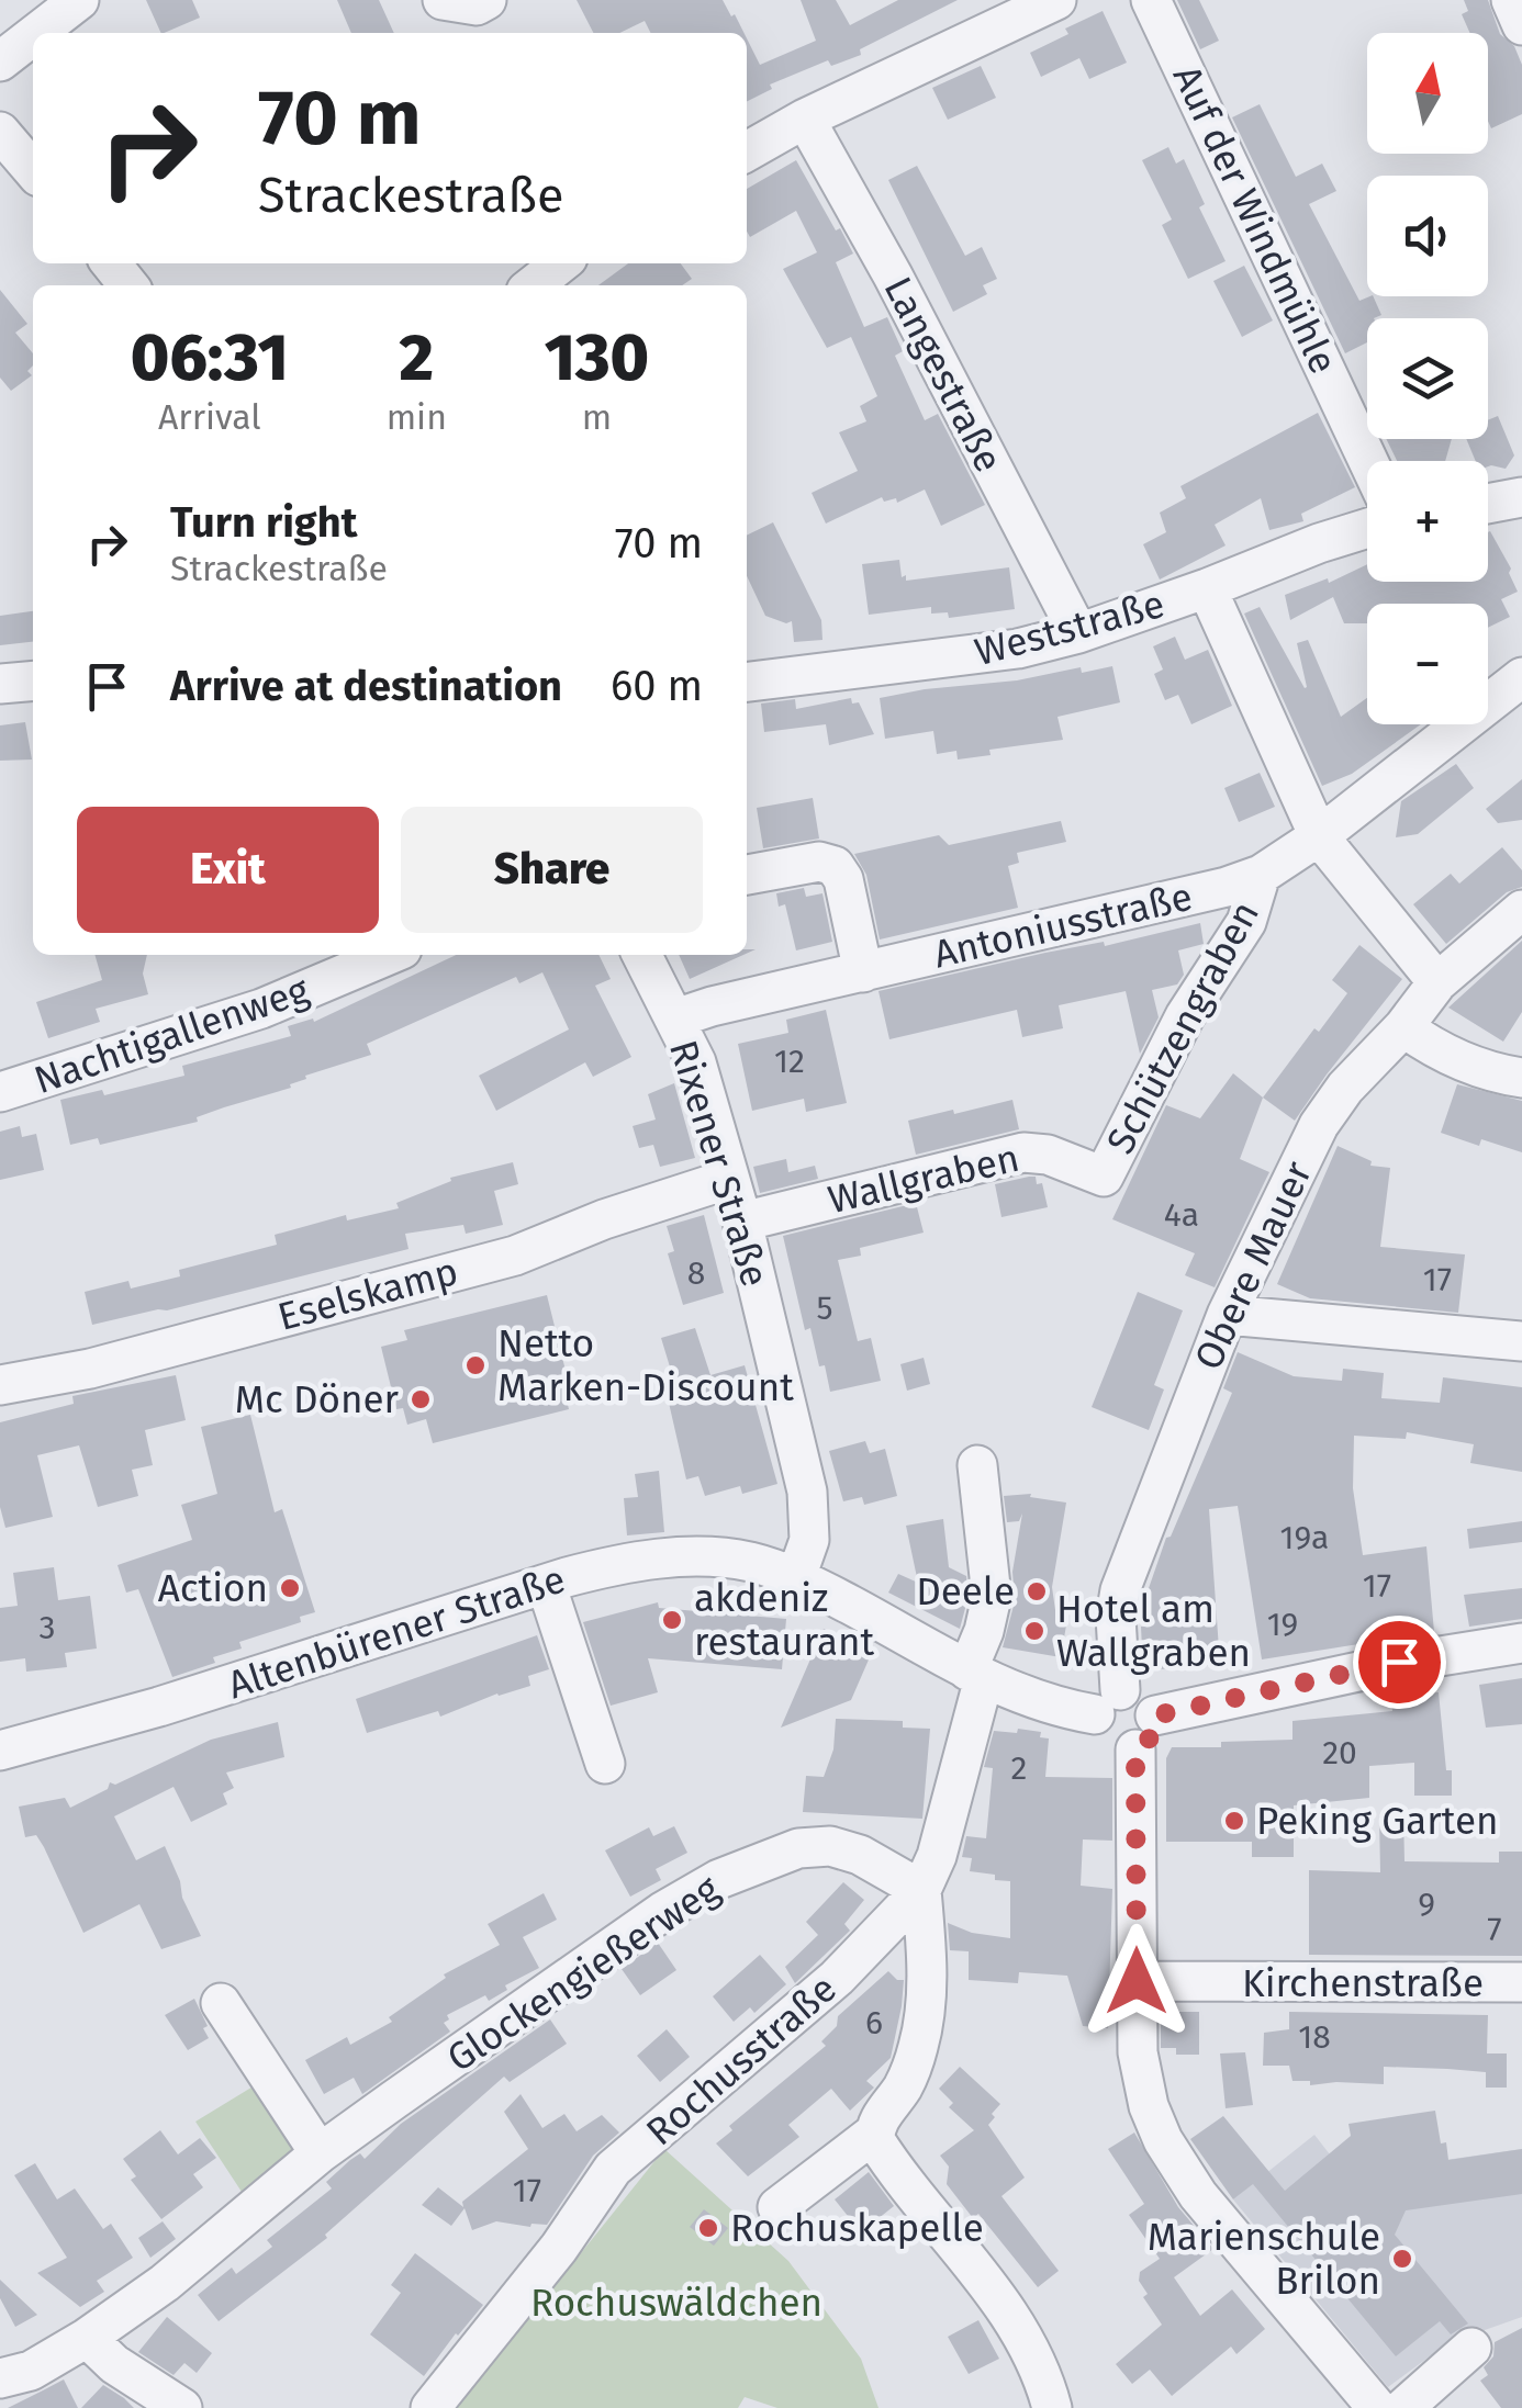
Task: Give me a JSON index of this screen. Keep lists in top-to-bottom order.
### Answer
{
  "streets": {
    "street": [
      "Auf der Windmühle",
      "Langestraße",
      "Weststraße",
      "Antoniusstraße",
      "Schützengraben",
      "Nachtigallenweg",
      "Rixener Straße",
      "Wallgraben",
      "Obere Mauer",
      "Eselskamp",
      "Altenbürener Straße",
      "Glockengießerweg",
      "Kirchenstraße",
      "Rochusstraße"
    ]
  },
  "crossings": [
    ["Langestraße", "Weststraße"],
    ["Antoniusstraße", "Schützengraben"],
    ["Antoniusstraße", "Rixener Straße"],
    ["Schützengraben", "Wallgraben"],
    ["Rixener Straße", "Wallgraben"],
    ["Rixener Straße", "Eselskamp"],
    ["Rixener Straße", "Altenbürener Straße"],
    ["Obere Mauer", "Altenbürener Straße"],
    ["Altenbürener Straße", "Rochusstraße"],
    ["Glockengießerweg", "Rochusstraße"]
  ],
  "parks": ["Rochuswäldchen"],
  "places": [
    "Netto Marken-Discount",
    "Mc Döner",
    "Action",
    "Deele",
    "akdeniz restaurant",
    "Hotel am Wallgraben",
    "Peking Garten",
    "Rochuskapelle",
    "Marienschule Brilon"
  ],
  "house_numbers": [
    "12",
    "4a",
    "8",
    "17",
    "5",
    "19a",
    "17",
    "19",
    "3",
    "20",
    "2",
    "9",
    "7",
    "6",
    "18",
    "17"
  ],
  "north": "top",
  "page": {
    "map_buttons": ["+", "−"],
    "turn": ["70 m", "Strackestraße"],
    "eta": [
      "06:31",
      "Arrival",
      "2",
      "min",
      "130",
      "m"
    ],
    "list": [
      {
        "name": "Turn right",
        "note": "Strackestraße",
        "value": "70 m"
      },
      {
        "name": "Arrive at destination",
        "value": "60 m"
      }
    ],
    "buttons": ["Exit", "Share"]
  }
}
